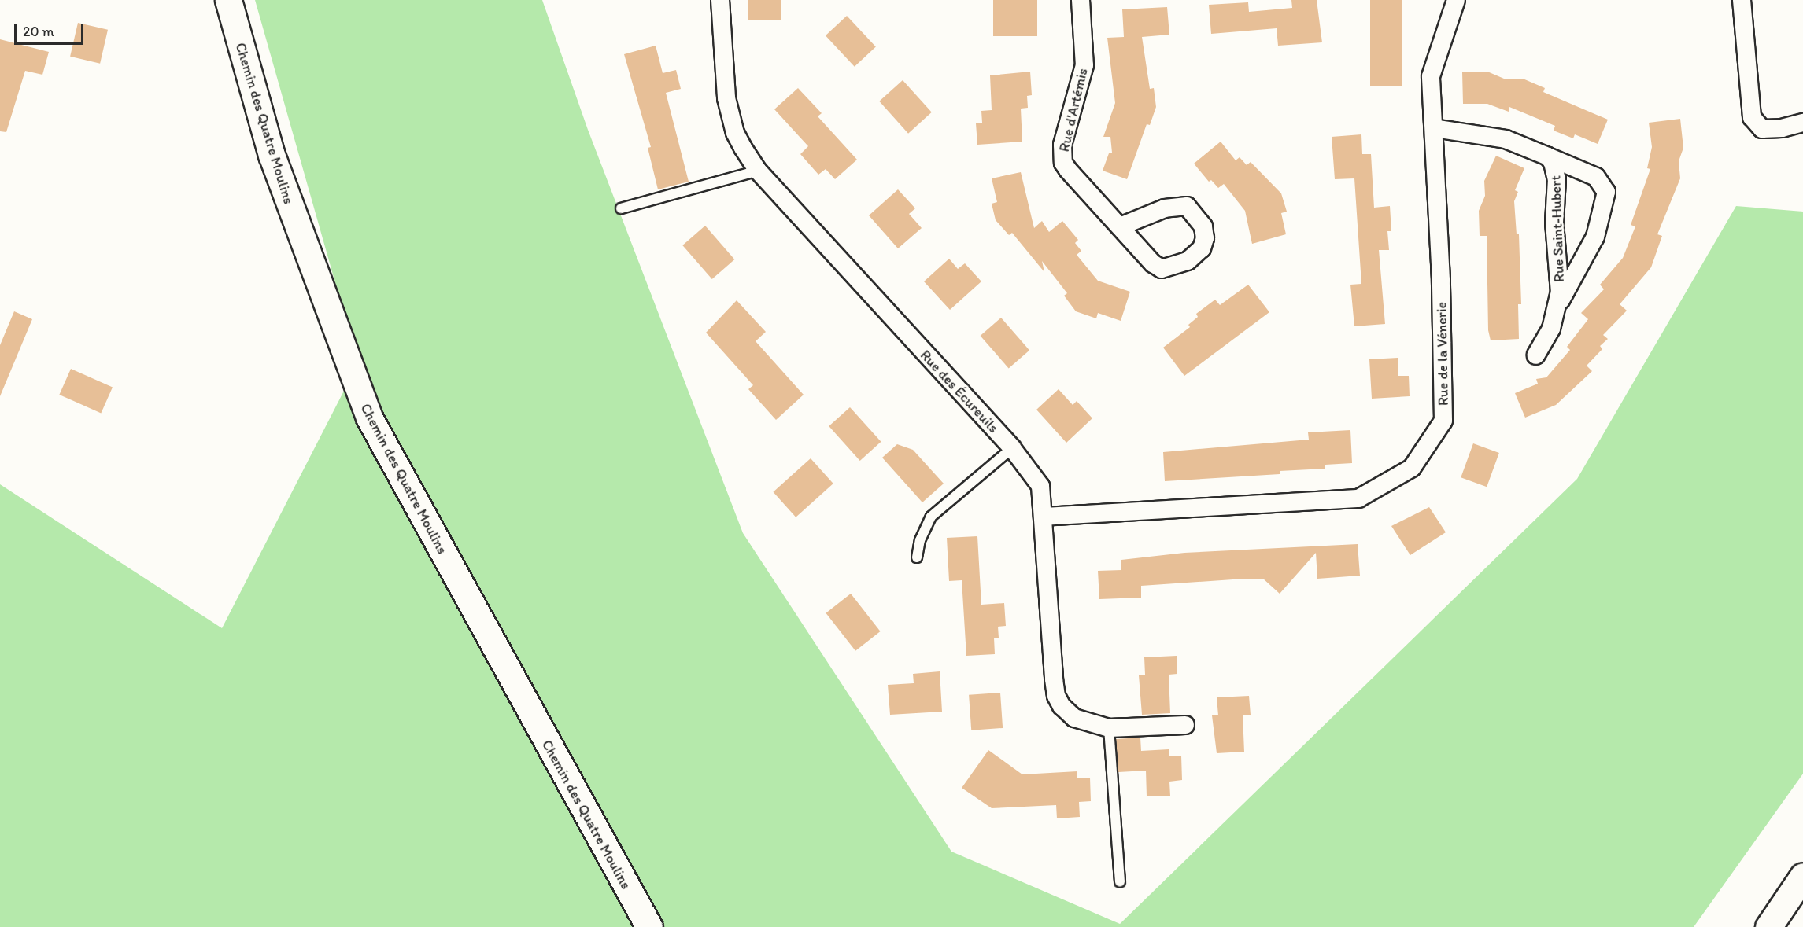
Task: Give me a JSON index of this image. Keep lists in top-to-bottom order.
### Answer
{
  "streets": {
    "main road": ["Chemin des Quatre Moulins"],
    "street": [
      "Rue d'Artémis",
      "Rue Saint-Hubert",
      "Rue de la Vénerie",
      "Rue des Écureuils"
    ]
  },
  "crossings": [
    ["Rue Saint-Hubert", "Rue de la Vénerie"],
    ["Rue de la Vénerie", "Rue des Écureuils"]
  ],
  "scale_bar": "20 m"
}
